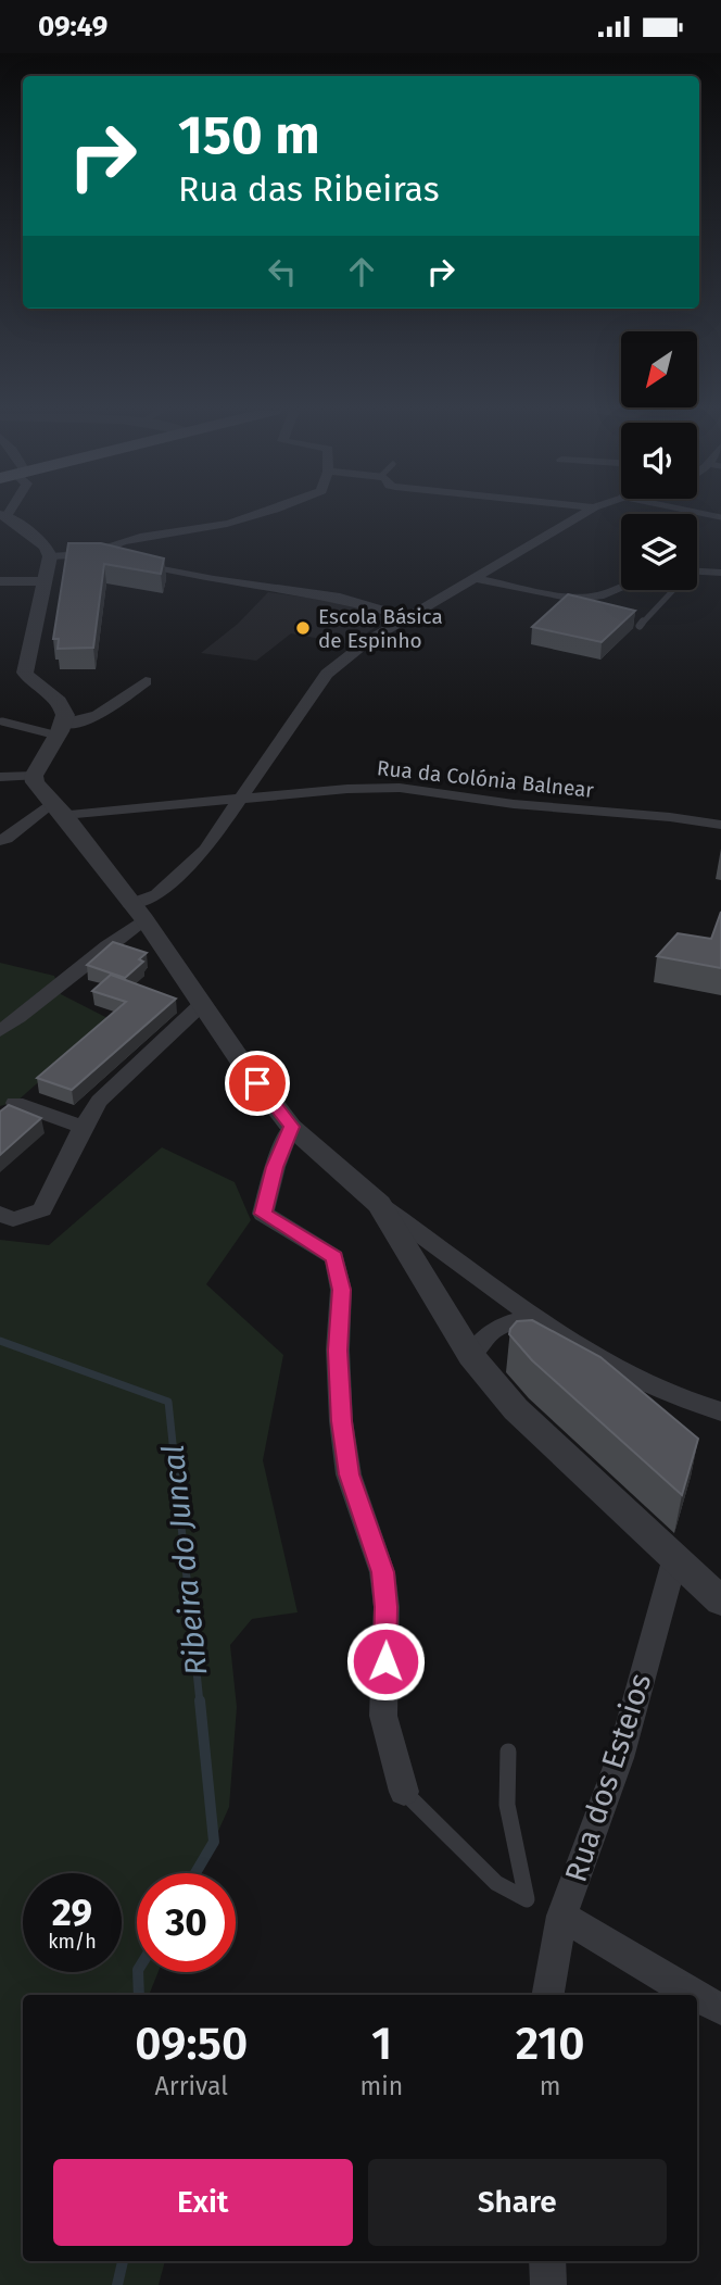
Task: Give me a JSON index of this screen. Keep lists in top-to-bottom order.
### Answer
{
  "streets": {
    "street": ["Rua da Colónia Balnear", "Rua dos Esteios"]
  },
  "water": ["Ribeira do Juncal"],
  "places": ["Escola Básica de Espinho"],
  "north": "bottom left",
  "page": {
    "status": "09:49",
    "turn": ["150 m", "Rua das Ribeiras"],
    "speed": "29 km/h",
    "limit": "30",
    "eta": [
      "09:50",
      "Arrival",
      "1",
      "min",
      "210",
      "m"
    ],
    "buttons": ["Exit", "Share"]
  }
}
